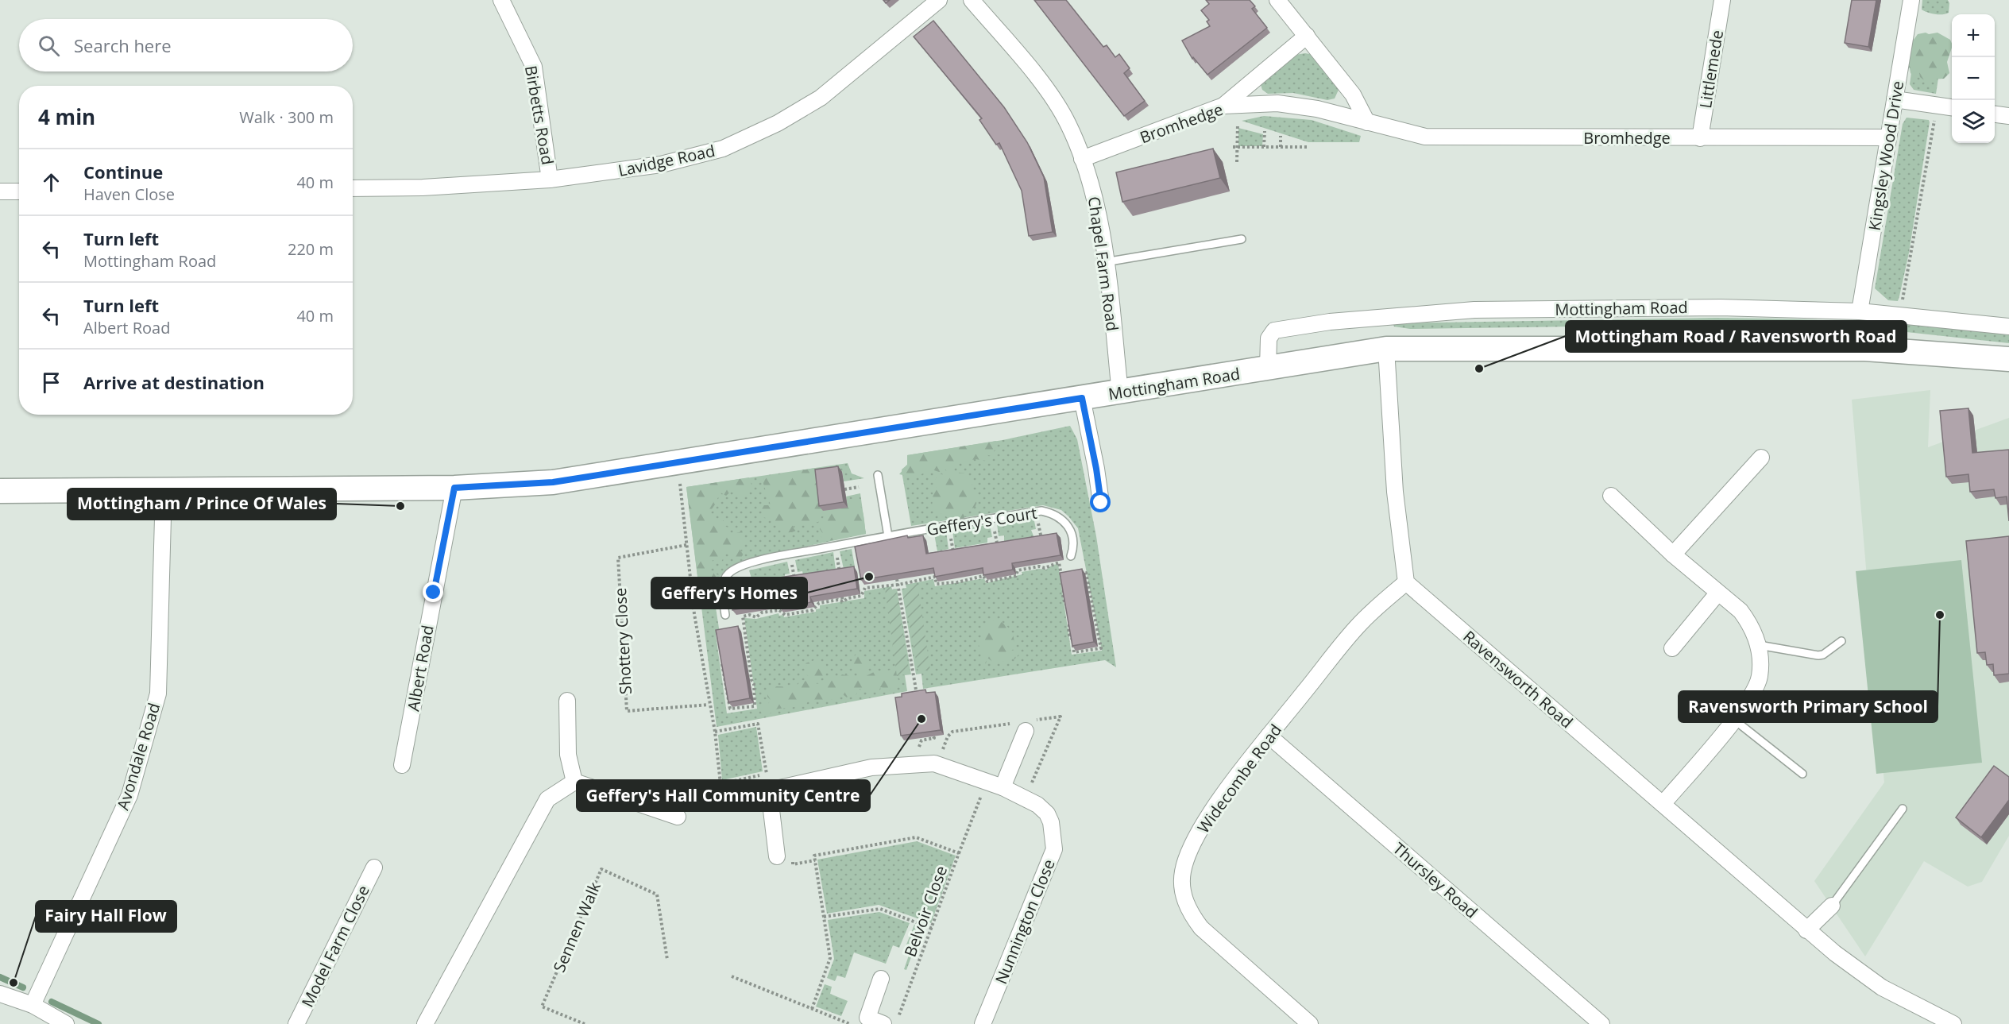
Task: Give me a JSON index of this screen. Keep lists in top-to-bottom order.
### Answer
{
  "streets": {
    "main road": ["Mottingham Road"],
    "street": [
      "Littlemede",
      "Birbetts Road",
      "Bromhedge",
      "Kingsley Wood Drive",
      "Lavidge Road",
      "Chapel Farm Road",
      "Albert Road",
      "Ravensworth Road",
      "Avondale Road",
      "Widecombe Road",
      "Thursley Road",
      "Nunnington Close",
      "Model Farm Close"
    ],
    "lane": ["Geffery's Court"],
    "path": ["Shottery Close", "Belvoir Close", "Sennen Walk"]
  },
  "crossings": [
    ["Littlemede", "Bromhedge"],
    ["Birbetts Road", "Lavidge Road"],
    ["Bromhedge", "Kingsley Wood Drive"],
    ["Bromhedge", "Chapel Farm Road"],
    ["Kingsley Wood Drive", "Mottingham Road"],
    ["Chapel Farm Road", "Mottingham Road"],
    ["Mottingham Road", "Albert Road"],
    ["Mottingham Road", "Avondale Road"],
    ["Ravensworth Road", "Widecombe Road"],
    ["Widecombe Road", "Thursley Road"]
  ],
  "places": [
    "Mottingham Road / Ravensworth Road",
    "Mottingham / Prince Of Wales",
    "Geffery's Homes",
    "Ravensworth Primary School",
    "Geffery's Hall Community Centre",
    "Fairy Hall Flow"
  ],
  "page": {
    "map_buttons": ["+", "−"],
    "search": "Search here",
    "heading": ["4 min", "Walk · 300 m"],
    "list": [
      ["Continue", "Haven Close", "40 m"],
      ["Turn left", "Mottingham Road", "220 m"],
      ["Turn left", "Albert Road", "40 m"],
      "Arrive at destination"
    ]
  }
}
